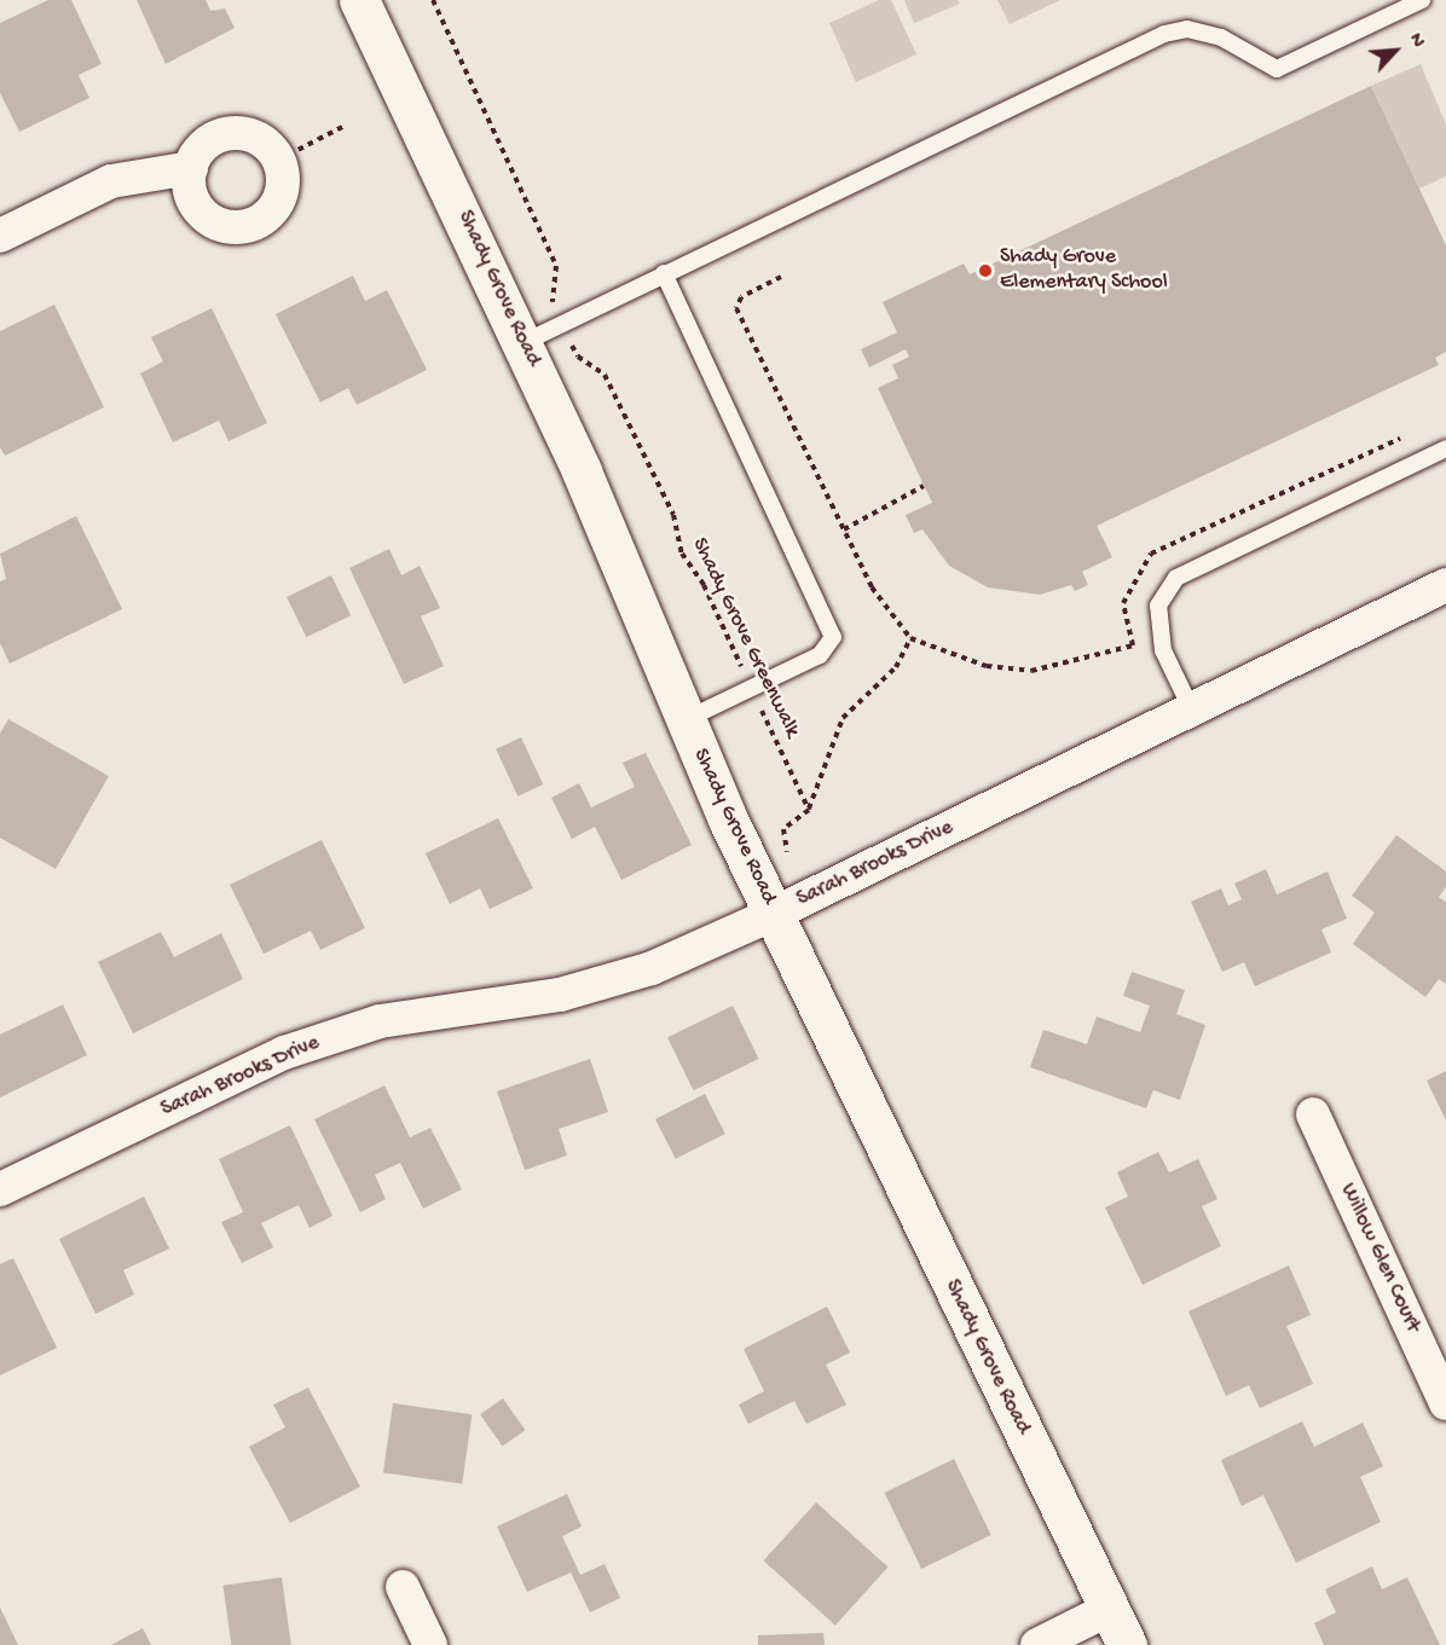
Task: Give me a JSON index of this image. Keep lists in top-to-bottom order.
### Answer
{
  "streets": {
    "main road": ["Shady Grove Road"],
    "street": ["Sarah Brooks Drive", "Willow Glen Court"],
    "path": ["Shady Grove Greenwalk"]
  },
  "crossings": [
    ["Shady Grove Road", "Sarah Brooks Drive"]
  ],
  "places": ["Shady Grove Elementary School"],
  "north": "top right"
}
